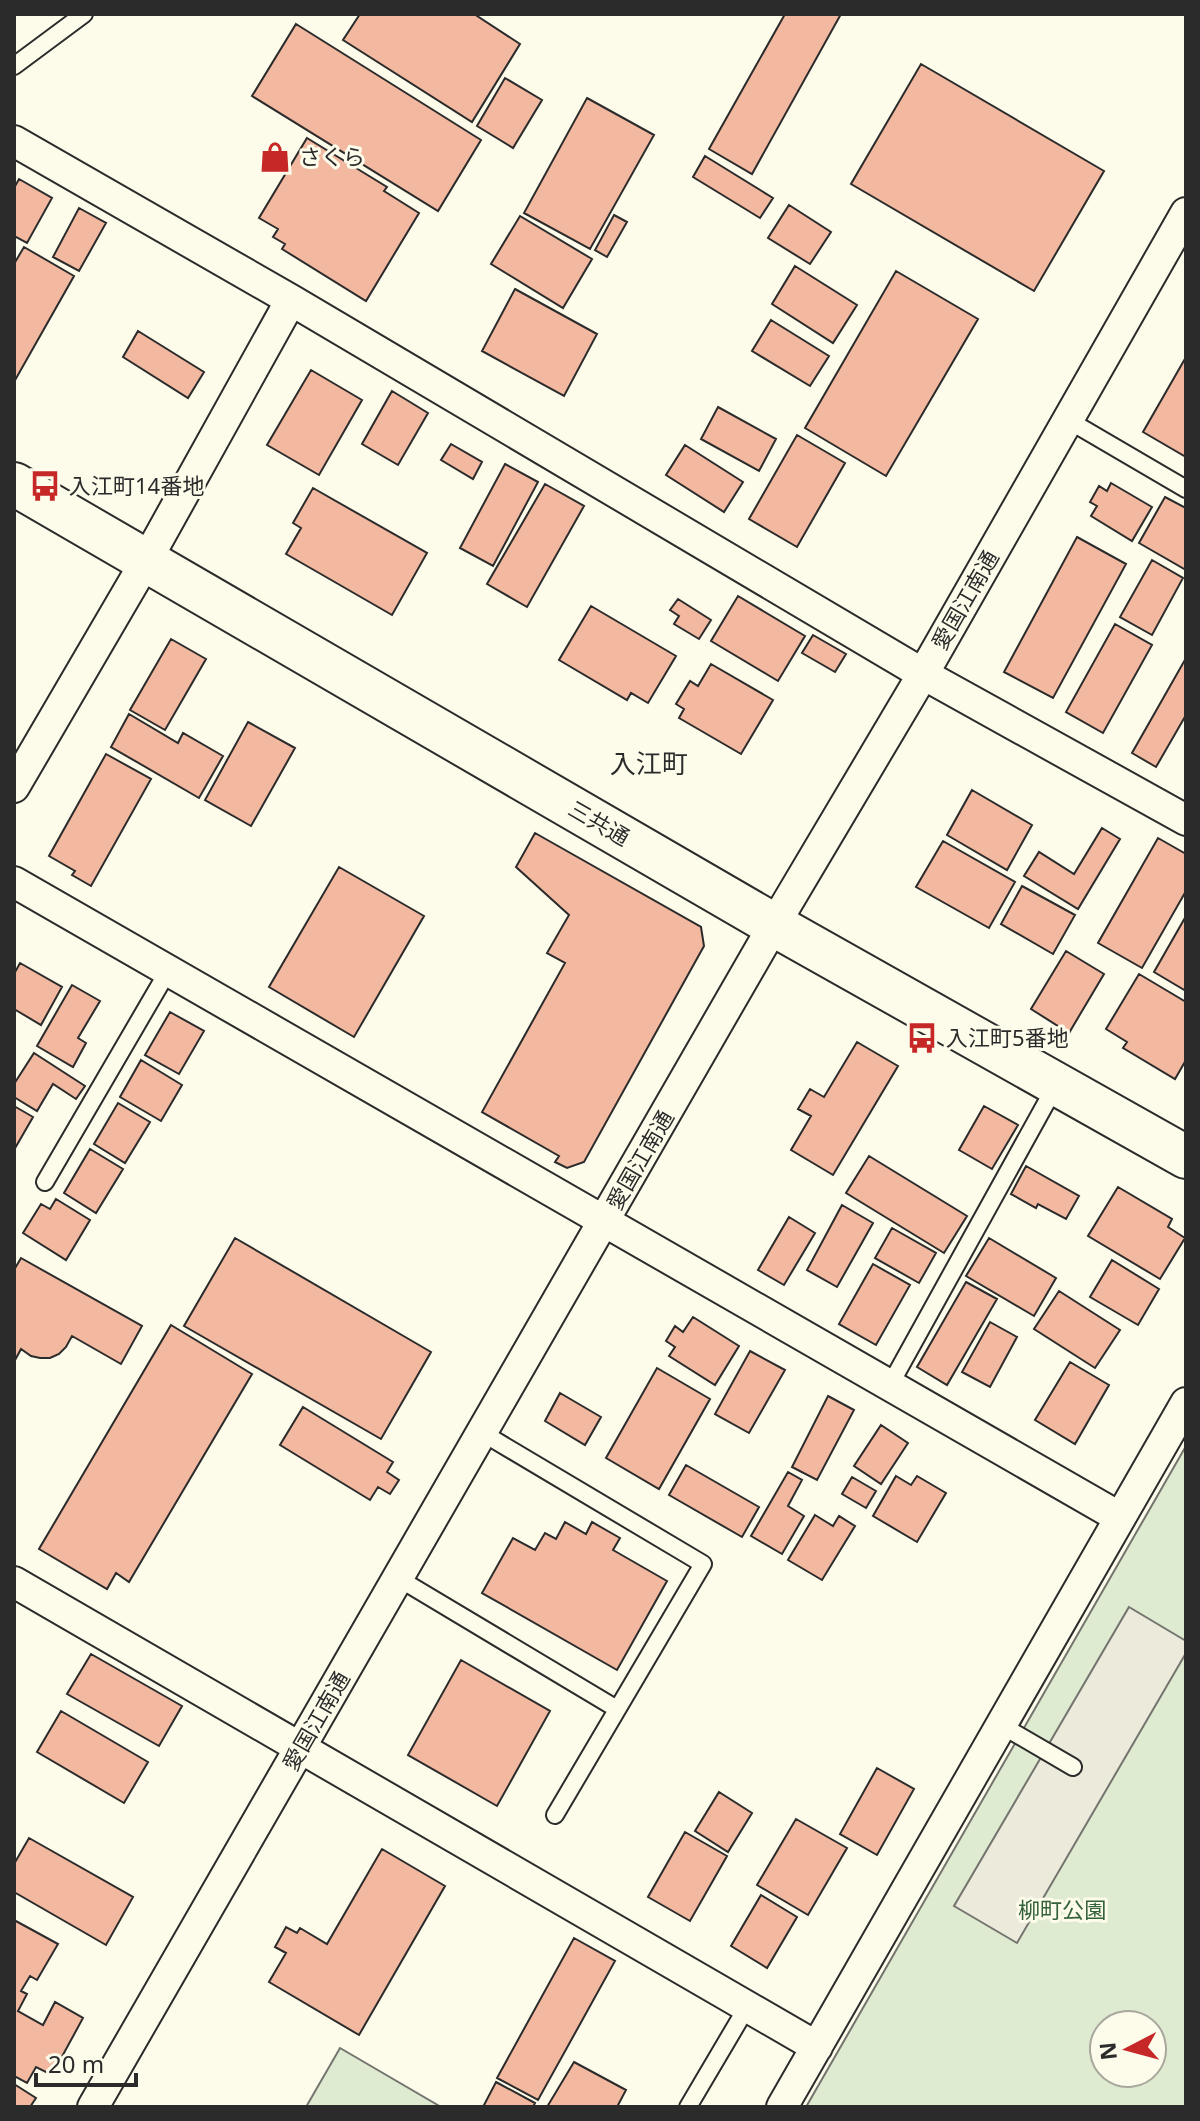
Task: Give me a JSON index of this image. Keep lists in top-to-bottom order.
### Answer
{
  "streets": {
    "street": ["愛国江南通", "三共通"]
  },
  "crossings": [
    ["愛国江南通", "三共通"]
  ],
  "districts": ["入江町"],
  "parks": ["柳町公園"],
  "places": {
    "shop": ["さくら"],
    "bus stop": ["入江町14番地", "入江町5番地"]
  },
  "scale_bar": "20 m",
  "north": "left"
}
